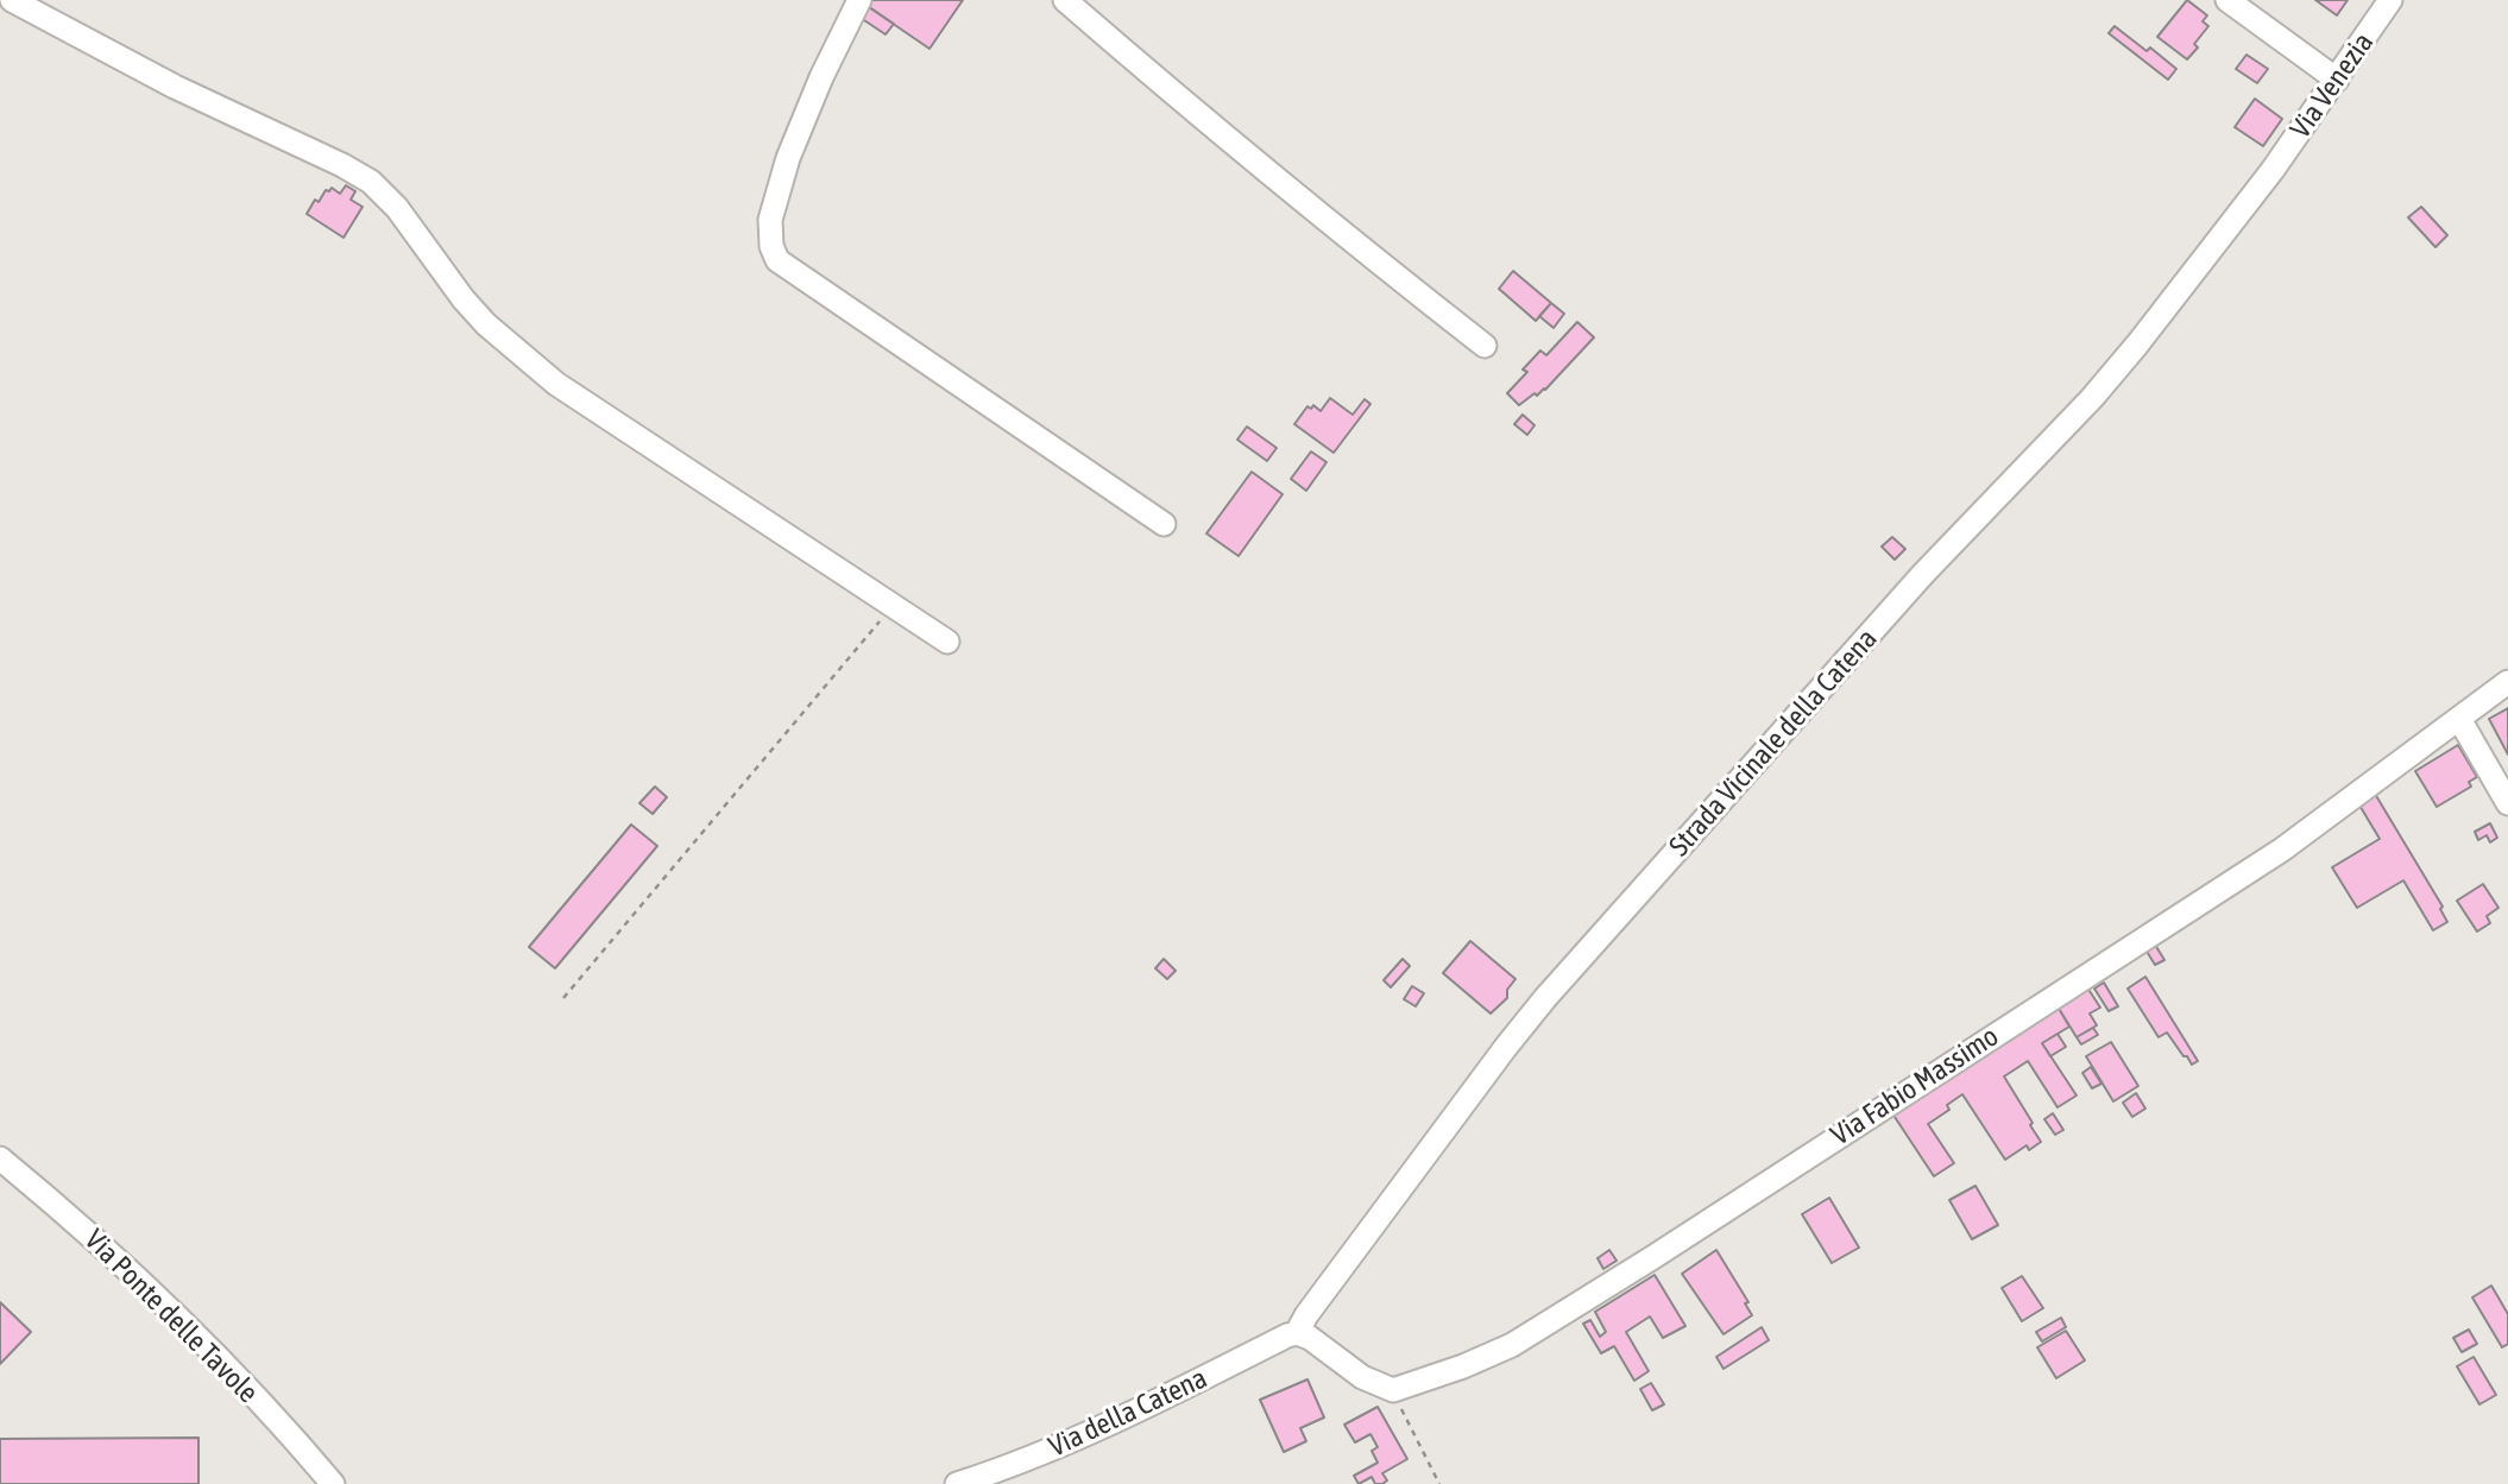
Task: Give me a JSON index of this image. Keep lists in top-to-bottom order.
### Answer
{
  "streets": {
    "street": [
      "Via Venezia",
      "Strada Vicinale della Catena",
      "Via Fabio Massimo",
      "Via Ponte delle Tavole",
      "Via della Catena"
    ]
  },
  "crossings": [
    ["Via Venezia", "Strada Vicinale della Catena"],
    ["Strada Vicinale della Catena", "Via della Catena"]
  ]
}
